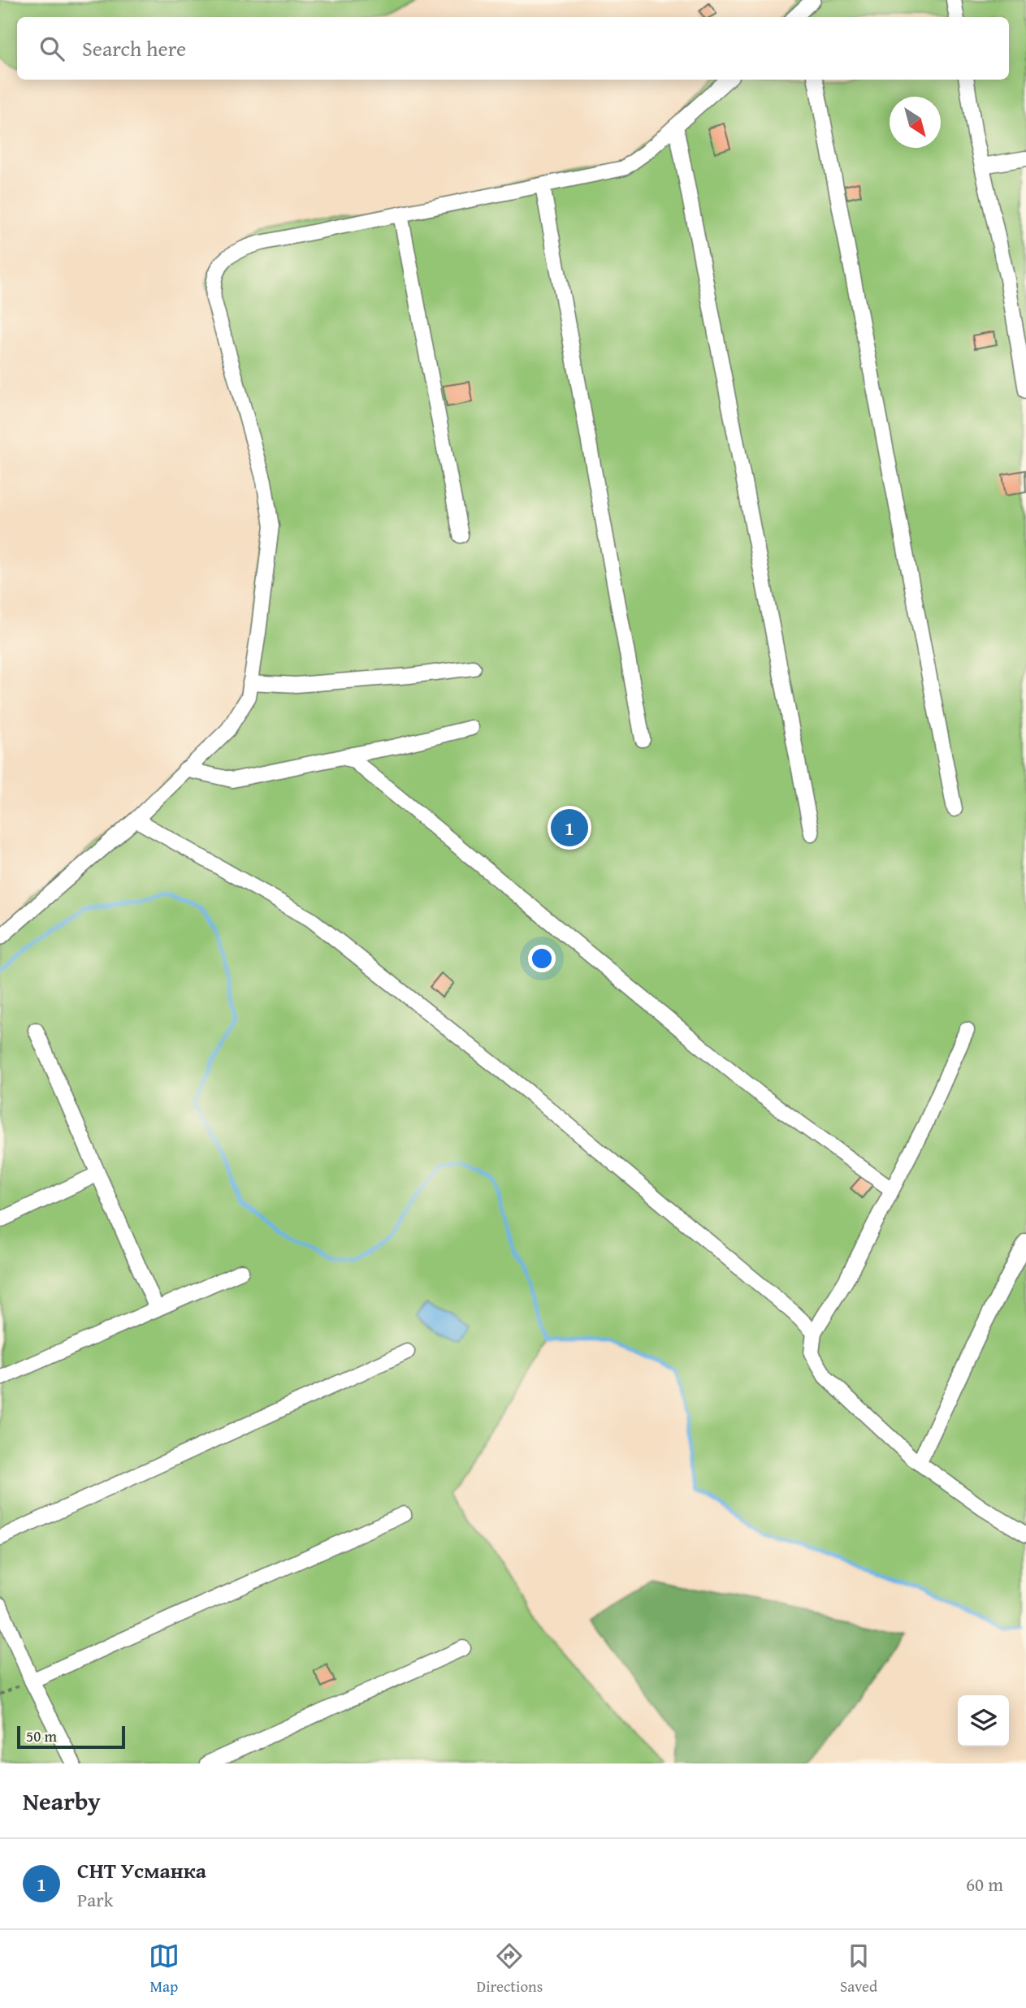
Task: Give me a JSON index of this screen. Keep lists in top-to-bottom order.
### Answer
{
  "scale_bar": "50 m",
  "north": "bottom right",
  "page": {
    "search": "Search here",
    "pins": "1",
    "scale": "50 m",
    "heading": "Nearby",
    "list": [
      {
        "mark": "1",
        "name": "СНТ Усманка",
        "note": "Park",
        "value": "60 m"
      }
    ],
    "nav": ["Map", "Directions", "Saved"]
  }
}
